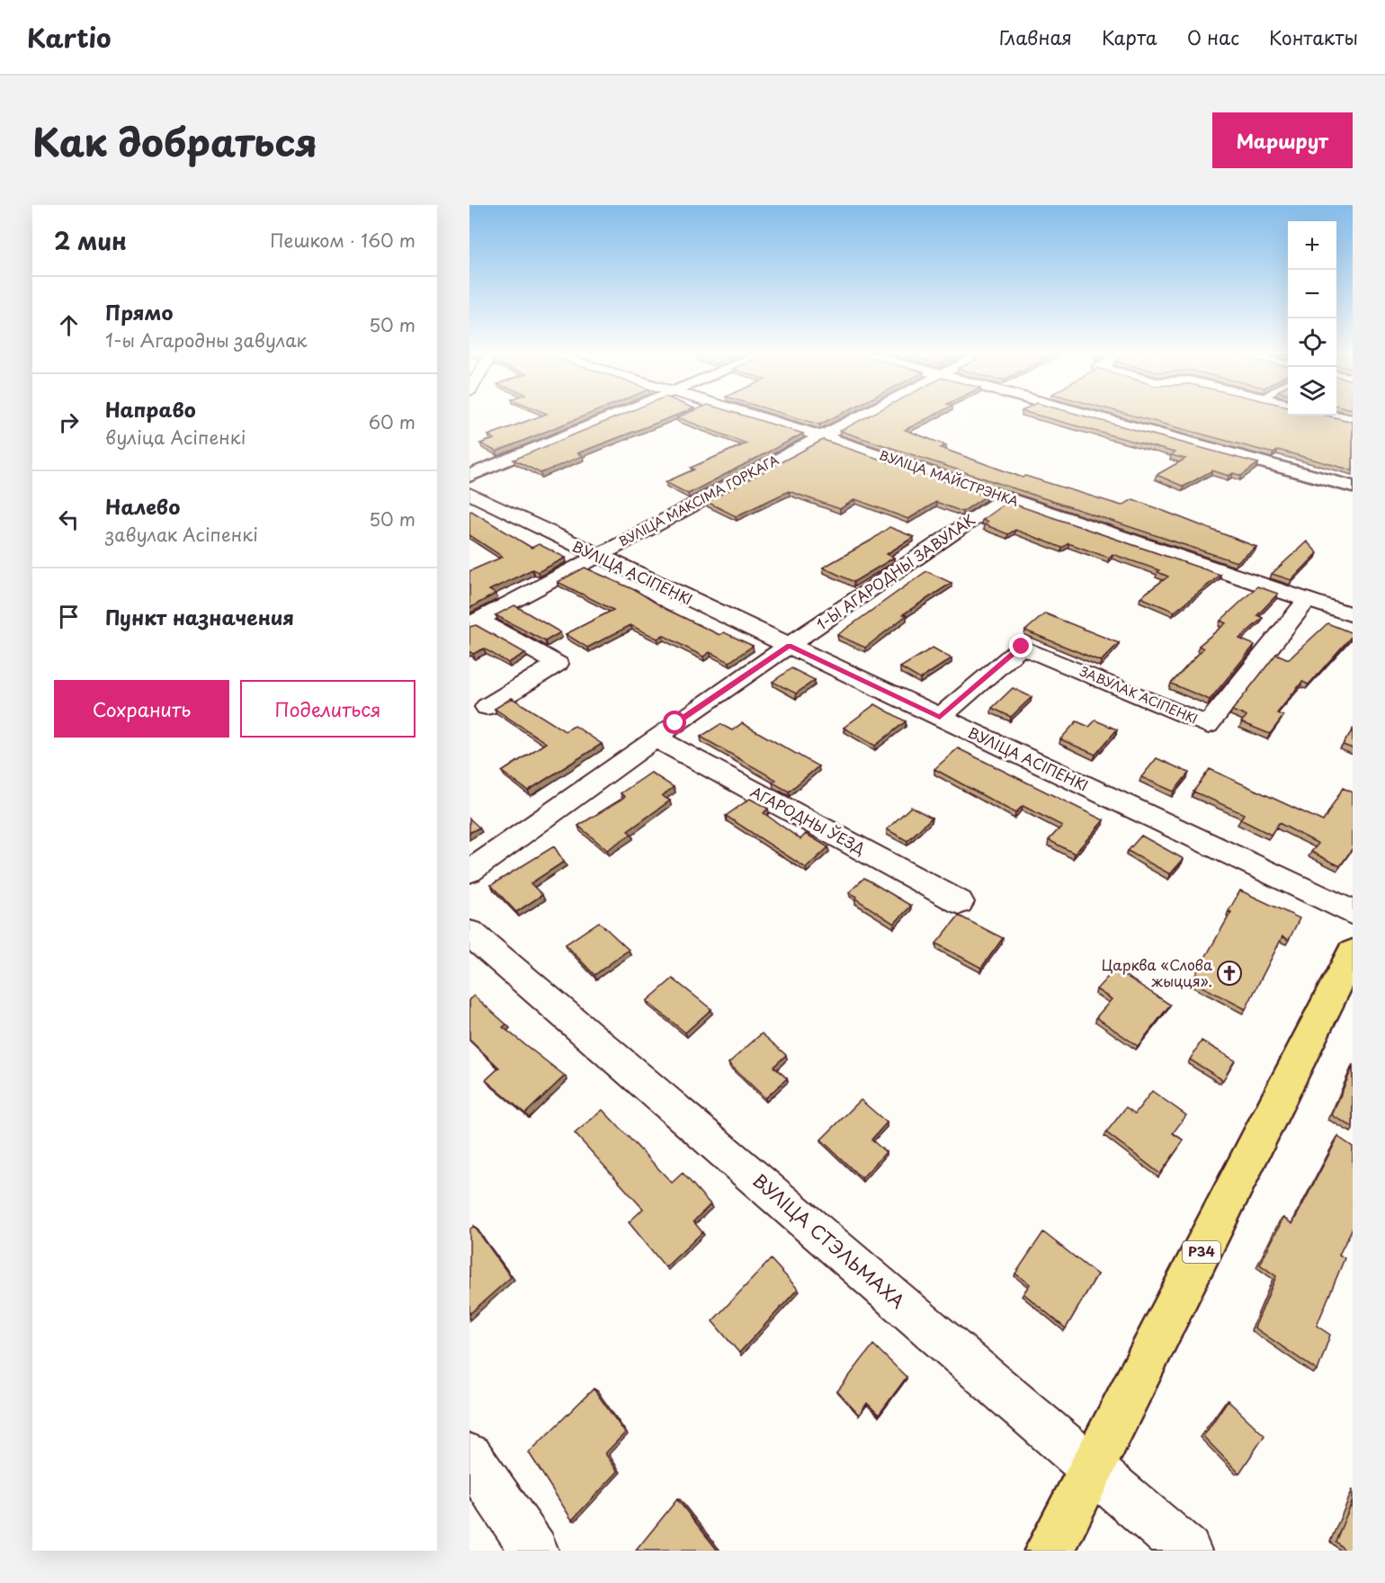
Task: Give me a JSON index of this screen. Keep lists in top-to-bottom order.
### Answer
{
  "streets": {
    "main road": ["Р34"],
    "street": [
      "ВУЛІЦА МАЙСТРЭНКА",
      "ВУЛІЦА МАКСІМА ГОРКАГА",
      "1-Ы АГАРОДНЫ ЗАВУЛАК",
      "ВУЛІЦА АСІПЕНКІ",
      "ЗАВУЛАК АСІПЕНКІ",
      "АГАРОДНЫ ЎЕЗД",
      "ВУЛІЦА СТЭЛЬМАХА"
    ]
  },
  "crossings": [
    ["ВУЛІЦА МАЙСТРЭНКА", "ВУЛІЦА МАКСІМА ГОРКАГА"],
    ["ВУЛІЦА МАЙСТРЭНКА", "1-Ы АГАРОДНЫ ЗАВУЛАК"],
    ["ВУЛІЦА МАЙСТРЭНКА", "ЗАВУЛАК АСІПЕНКІ"],
    ["ВУЛІЦА МАКСІМА ГОРКАГА", "ВУЛІЦА АСІПЕНКІ"],
    ["1-Ы АГАРОДНЫ ЗАВУЛАК", "ВУЛІЦА АСІПЕНКІ"],
    ["1-Ы АГАРОДНЫ ЗАВУЛАК", "АГАРОДНЫ ЎЕЗД"],
    ["ВУЛІЦА АСІПЕНКІ", "ЗАВУЛАК АСІПЕНКІ"],
    ["ВУЛІЦА СТЭЛЬМАХА", "Р34"]
  ],
  "places": {
    "church": ["Царква «Слова жыцця»."]
  },
  "page": {
    "header": "Kartio",
    "nav": [
      "Главная",
      "Карта",
      "О нас",
      "Контакты"
    ],
    "title": "Как добраться",
    "buttons": [
      "Маршрут",
      ["Сохранить", "Поделиться"]
    ],
    "heading": ["2 мин", "Пешком · 160 m"],
    "map_buttons": ["+", "−"],
    "list": [
      ["Прямо", "1-ы Агародны завулак", "50 m"],
      ["Направо", "вуліца Асіпенкі", "60 m"],
      ["Налево", "завулак Асіпенкі", "50 m"],
      "Пункт назначения"
    ]
  }
}
